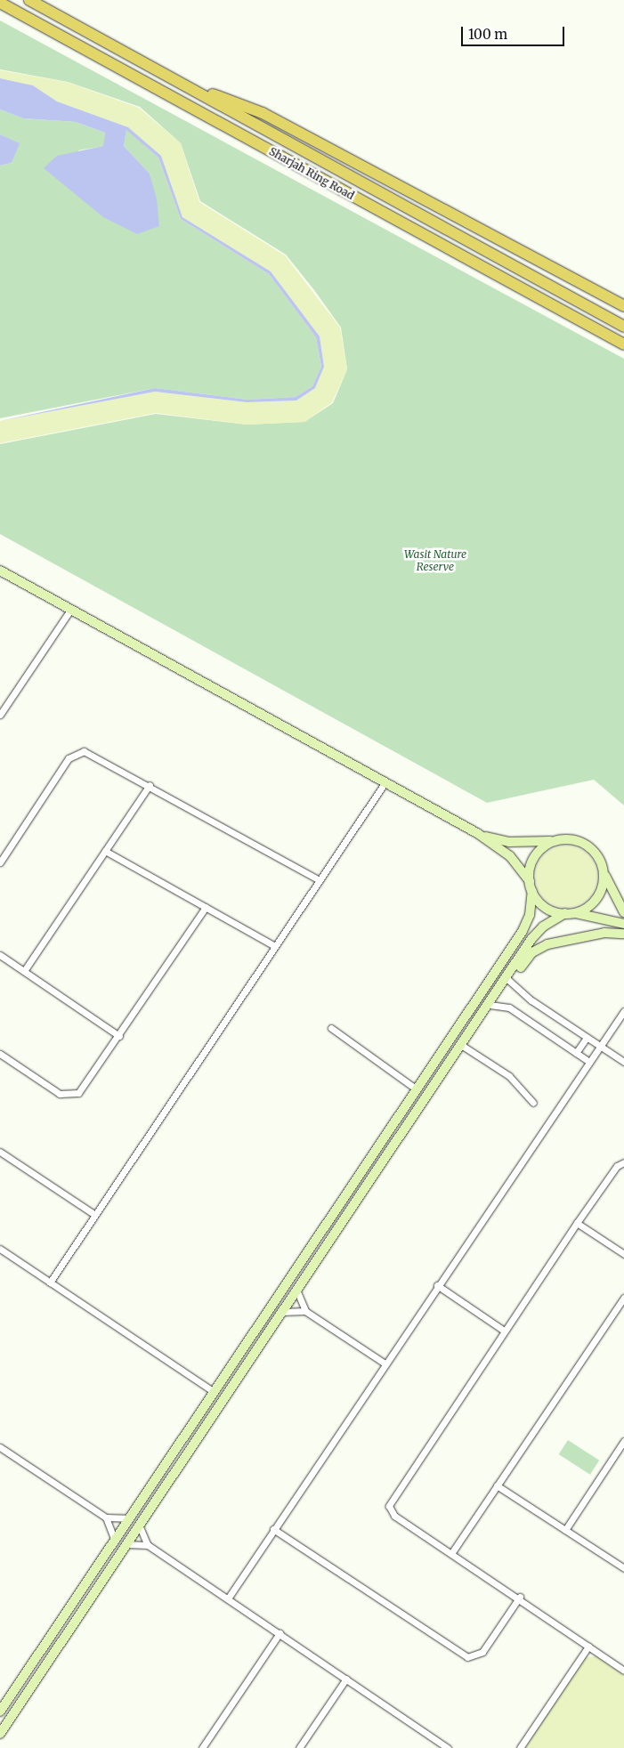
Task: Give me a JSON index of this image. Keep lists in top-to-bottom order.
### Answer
{
  "streets": {
    "highway": ["Sharjah Ring Road"]
  },
  "parks": ["Wasit Nature Reserve"],
  "scale_bar": "100 m"
}
